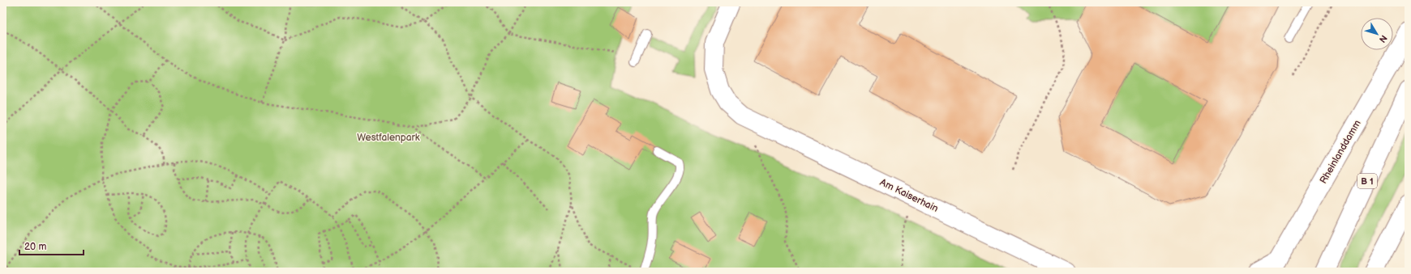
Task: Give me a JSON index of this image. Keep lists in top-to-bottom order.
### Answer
{
  "streets": {
    "main road": ["Rheinlanddamm", "B 1", "Am Kaiserhain"]
  },
  "parks": ["Westfalenpark"],
  "scale_bar": "20 m",
  "north": "bottom right"
}
